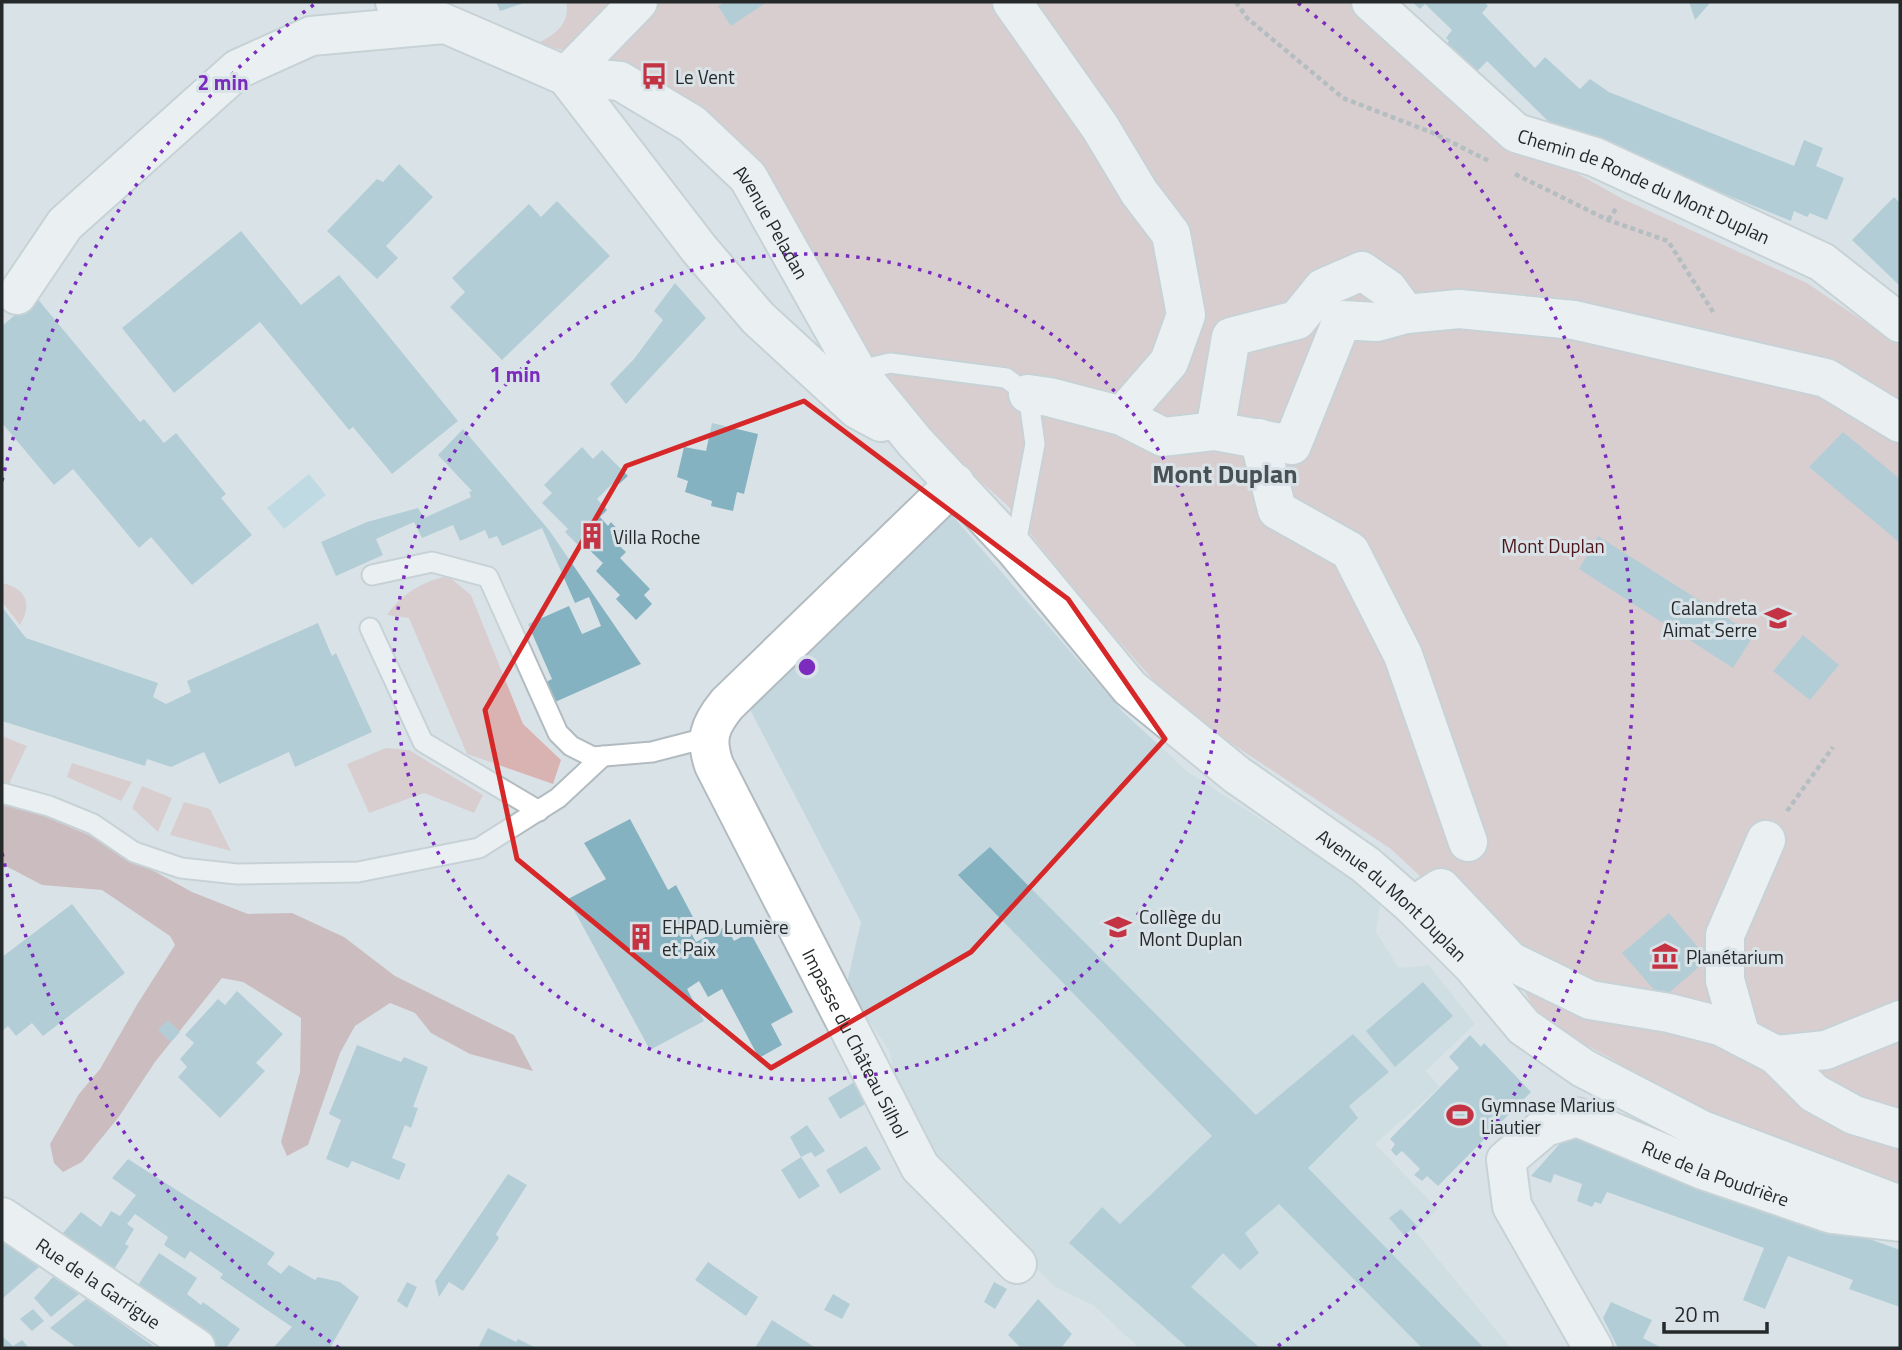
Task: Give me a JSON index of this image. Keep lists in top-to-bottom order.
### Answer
{
  "streets": {
    "street": [
      "Chemin de Ronde du Mont Duplan",
      "Avenue Peladan",
      "Avenue du Mont Duplan",
      "Impasse du Château Silhol",
      "Rue de la Poudrière",
      "Rue de la Garrigue"
    ]
  },
  "crossings": [
    ["Avenue Peladan", "Avenue du Mont Duplan"]
  ],
  "districts": ["Mont Duplan"],
  "parks": ["Mont Duplan"],
  "places": {
    "bus stop": ["Le Vent"],
    "building": ["Villa Roche", "EHPAD Lumière et Paix"],
    "school or university": ["Calandreta Aimat Serre", "Collège du Mont Duplan"],
    "museum": ["Planétarium"],
    "sports": ["Gymnase Marius Liautier"]
  },
  "scale_bar": "20 m",
  "rings": ["2 min", "1 min"]
}
